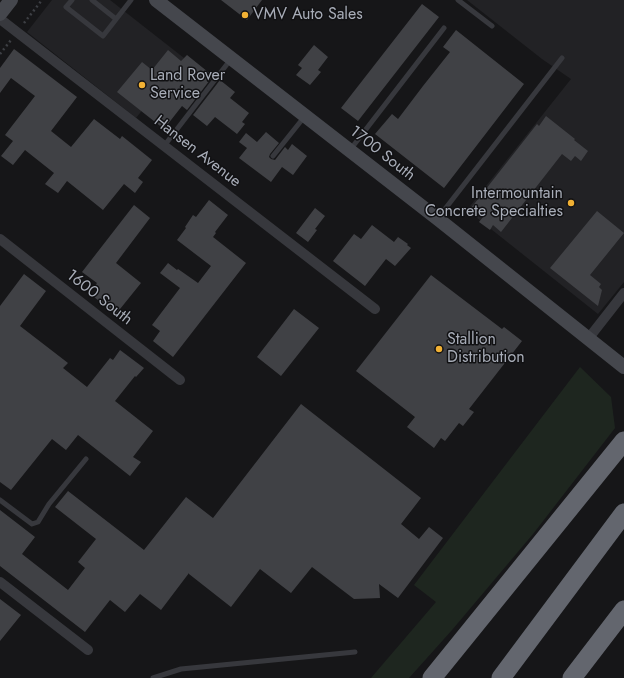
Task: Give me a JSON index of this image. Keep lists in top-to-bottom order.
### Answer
{
  "streets": {
    "street": ["Hansen Avenue", "1700 South", "1600 South"]
  },
  "places": [
    "VMV Auto Sales",
    "Land Rover Service",
    "Intermountain Concrete Specialties",
    "Stallion Distribution"
  ]
}
